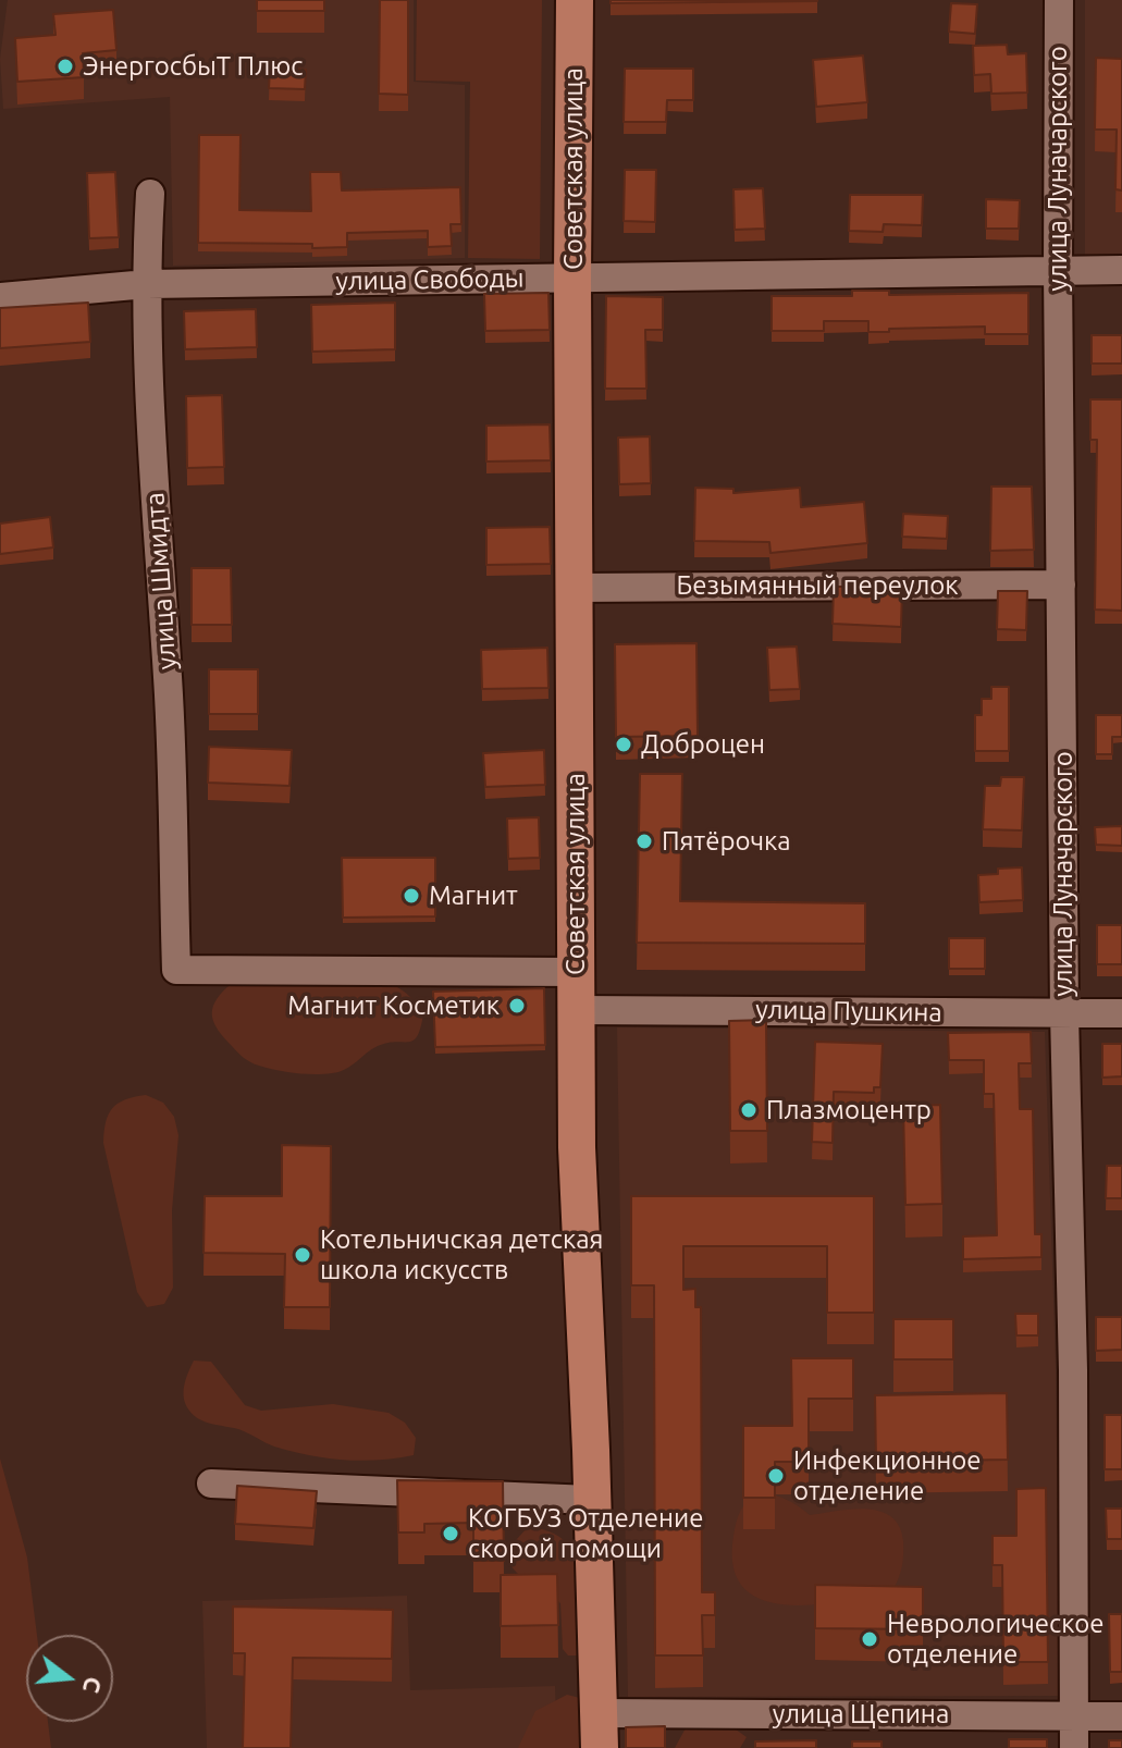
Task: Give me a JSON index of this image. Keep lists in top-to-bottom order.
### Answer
{
  "streets": {
    "main road": ["Советская улица"],
    "street": [
      "улица Луначарского",
      "улица Свободы",
      "улица Шмидта",
      "Безымянный переулок",
      "улица Пушкина",
      "улица Щепина"
    ]
  },
  "crossings": [
    ["Советская улица", "улица Свободы"],
    ["Советская улица", "улица Шмидта"],
    ["Советская улица", "Безымянный переулок"],
    ["Советская улица", "улица Пушкина"],
    ["Советская улица", "улица Щепина"],
    ["улица Луначарского", "улица Свободы"],
    ["улица Луначарского", "Безымянный переулок"],
    ["улица Луначарского", "улица Пушкина"],
    ["улица Луначарского", "улица Щепина"],
    ["улица Свободы", "улица Шмидта"]
  ],
  "places": [
    "ЭнергосбыТ Плюс",
    "Доброцен",
    "Пятёрочка",
    "Магнит",
    "Магнит Косметик",
    "Плазмоцентр",
    "Котельничская детская школа искусств",
    "Инфекционное отделение",
    "КОГБУЗ Отделение скорой помощи",
    "Неврологическое отделение"
  ],
  "north": "right"
}
